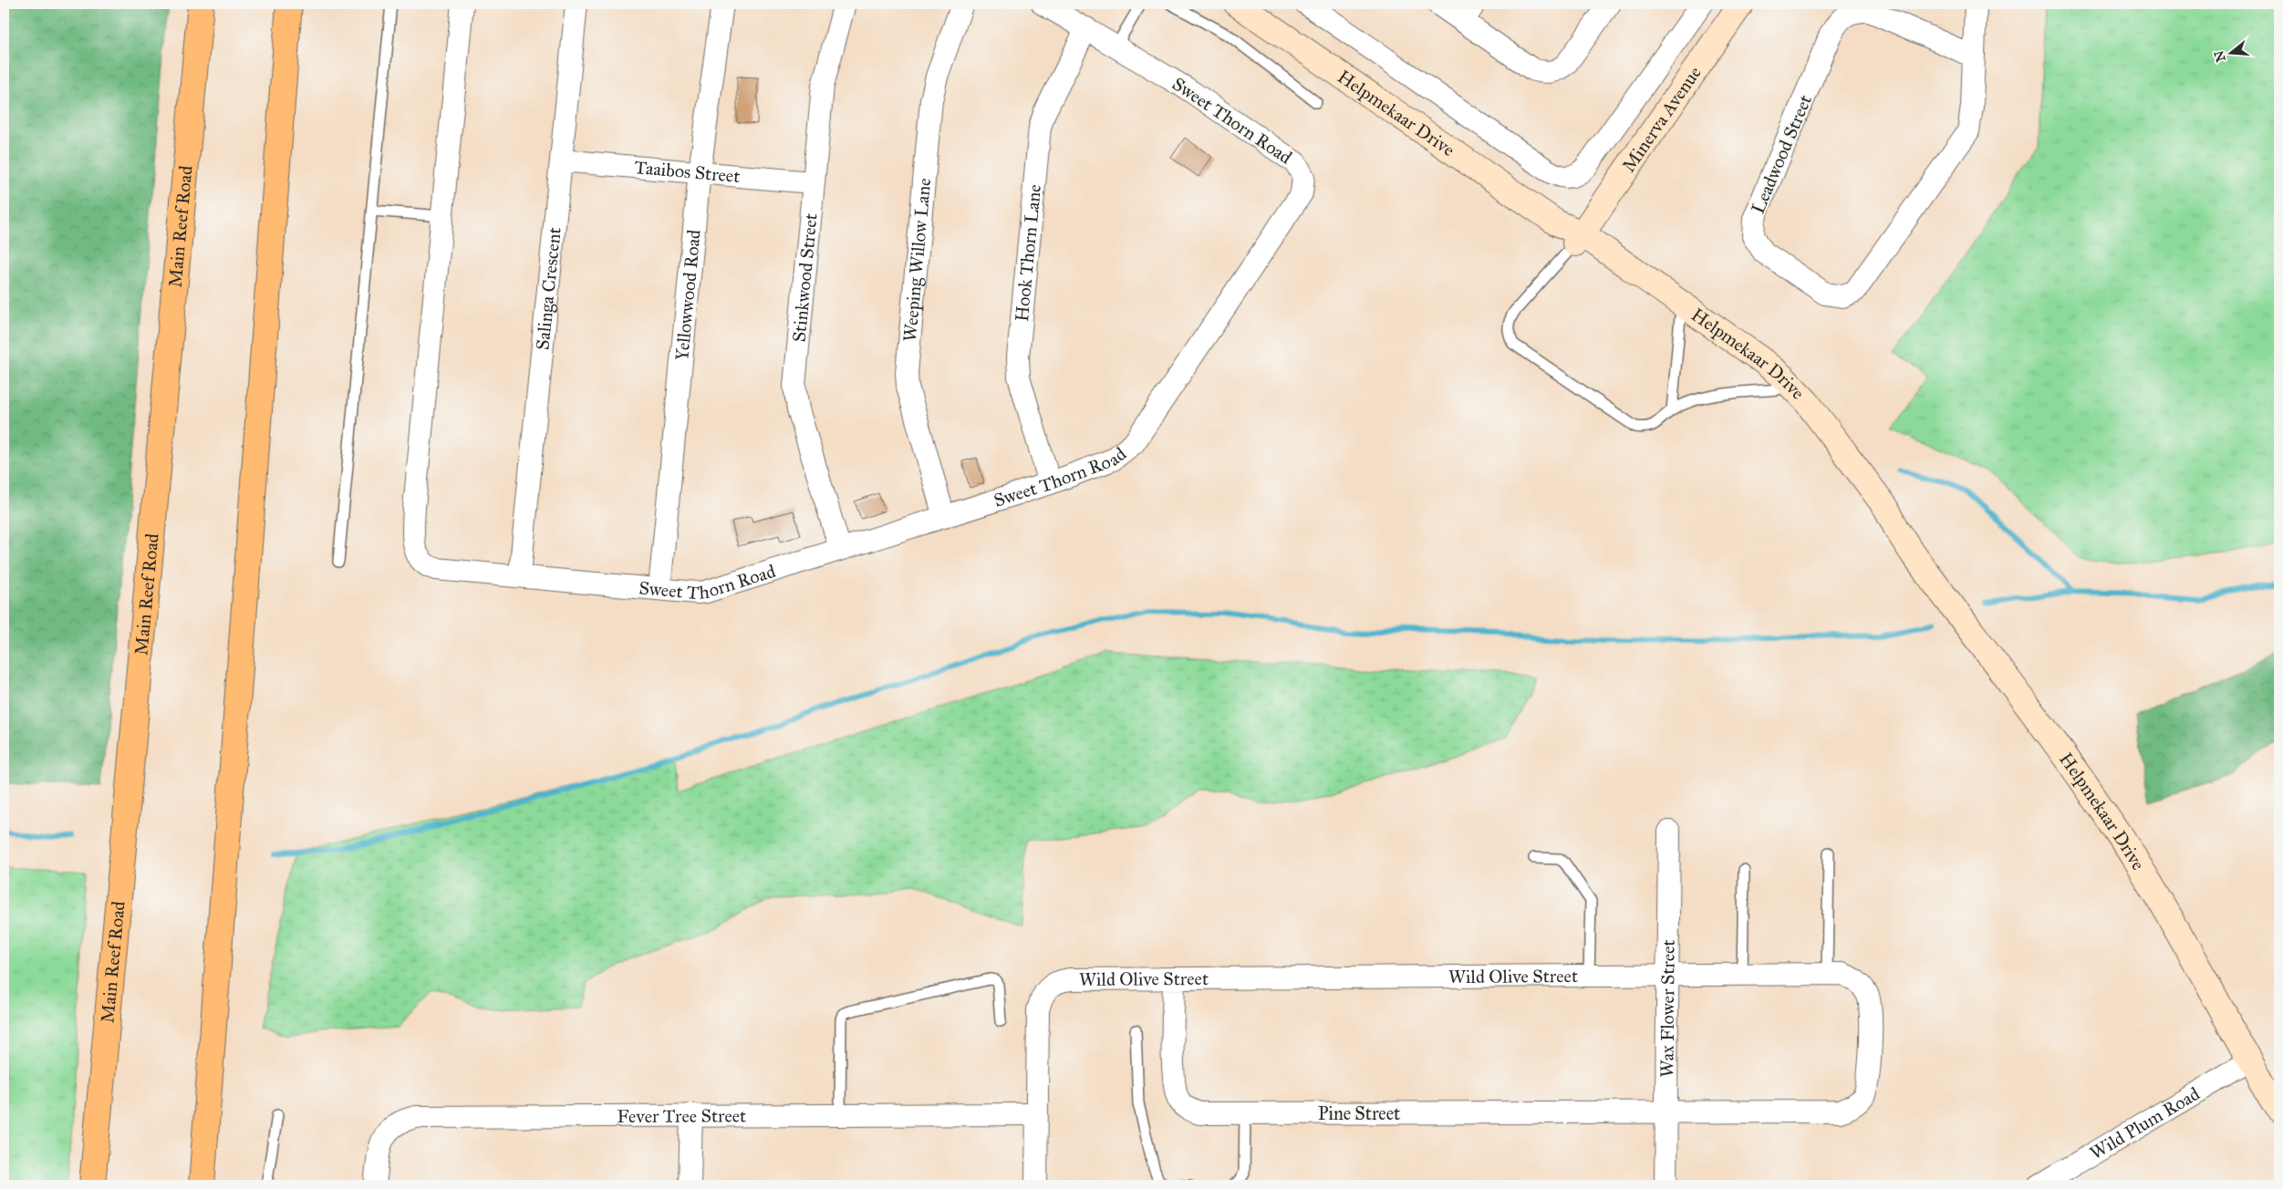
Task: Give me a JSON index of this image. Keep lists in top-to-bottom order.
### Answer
{
  "streets": {
    "main road": ["Main Reef Road"],
    "street": [
      "Helpmekaar Drive",
      "Minerva Avenue",
      "Sweet Thorn Road",
      "Leadwood Street",
      "Taaibos Street",
      "Hook Thorn Lane",
      "Weeping Willow Lane",
      "Stinkwood Street",
      "Salinga Crescent",
      "Yellowwood Road",
      "Wild Olive Street",
      "Wax Flower Street",
      "Pine Street",
      "Fever Tree Street",
      "Wild Plum Road"
    ]
  },
  "crossings": [
    ["Helpmekaar Drive", "Minerva Avenue"],
    ["Helpmekaar Drive", "Wild Plum Road"],
    ["Sweet Thorn Road", "Hook Thorn Lane"],
    ["Sweet Thorn Road", "Weeping Willow Lane"],
    ["Sweet Thorn Road", "Stinkwood Street"],
    ["Sweet Thorn Road", "Salinga Crescent"],
    ["Sweet Thorn Road", "Yellowwood Road"],
    ["Taaibos Street", "Stinkwood Street"],
    ["Taaibos Street", "Salinga Crescent"],
    ["Taaibos Street", "Yellowwood Road"],
    ["Wild Olive Street", "Wax Flower Street"],
    ["Wild Olive Street", "Pine Street"],
    ["Wild Olive Street", "Fever Tree Street"],
    ["Wax Flower Street", "Pine Street"]
  ],
  "north": "left"
}
